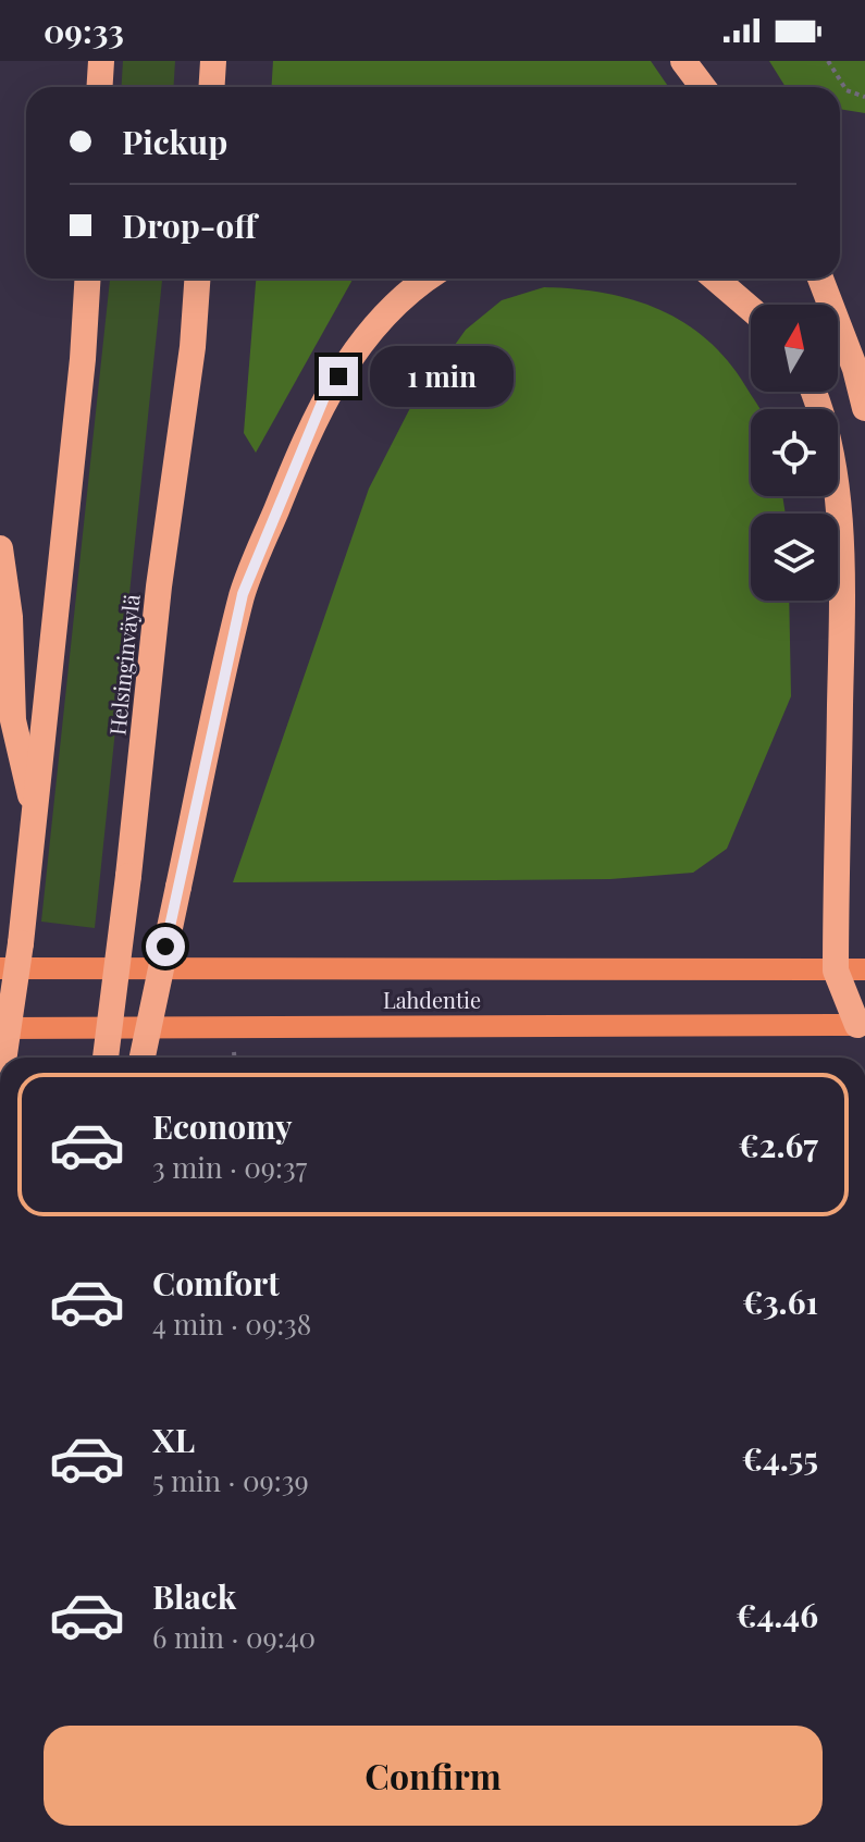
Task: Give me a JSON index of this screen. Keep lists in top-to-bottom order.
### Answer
{
  "streets": {
    "highway": ["Helsinginväylä"],
    "main road": ["Lahdentie"]
  },
  "north": "top",
  "page": {
    "status": "09:33",
    "banner": ["Pickup", "Drop-off"],
    "bubble": "1 min",
    "list": [
      {
        "name": "Economy",
        "note": "3 min · 09:37",
        "value": "€2.67"
      },
      {
        "name": "Comfort",
        "note": "4 min · 09:38",
        "value": "€3.61"
      },
      {
        "name": "XL",
        "note": "5 min · 09:39",
        "value": "€4.55"
      },
      {
        "name": "Black",
        "note": "6 min · 09:40",
        "value": "€4.46"
      }
    ],
    "buttons": "Confirm"
  }
}
